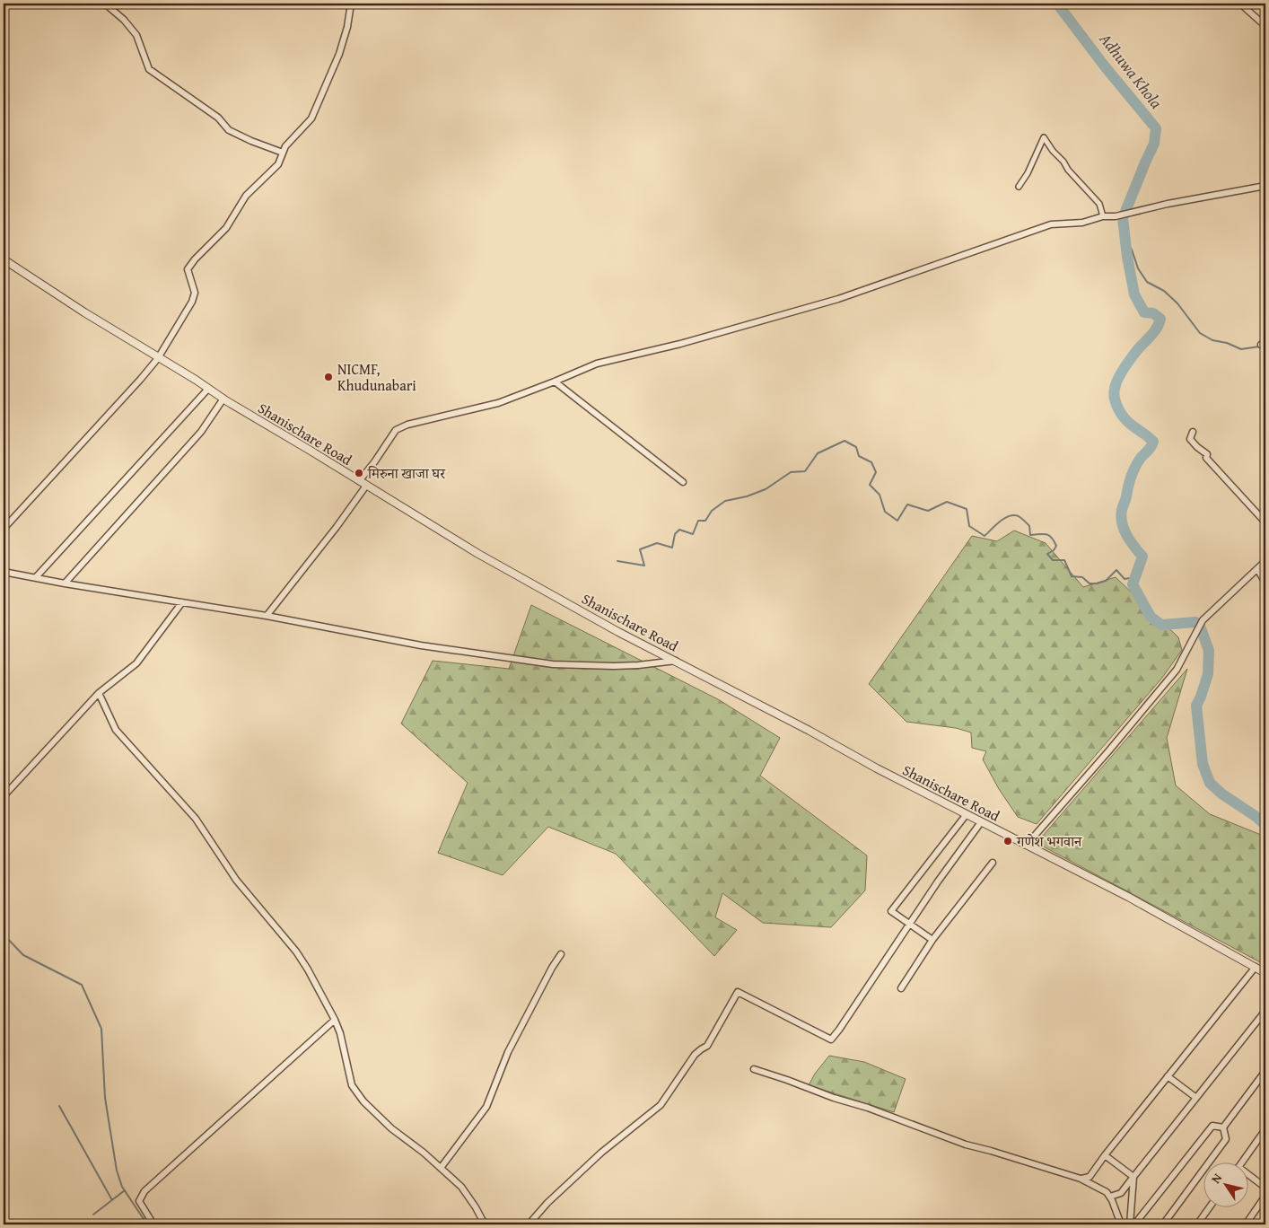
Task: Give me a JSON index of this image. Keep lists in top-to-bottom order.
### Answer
{
  "streets": {
    "street": ["Shanischare Road"]
  },
  "water": ["Adhuwa Khola"],
  "places": ["NICMF, Khudunabari", "मिरुना खाजा घर", "गणेश भगवान"],
  "north": "top left"
}
